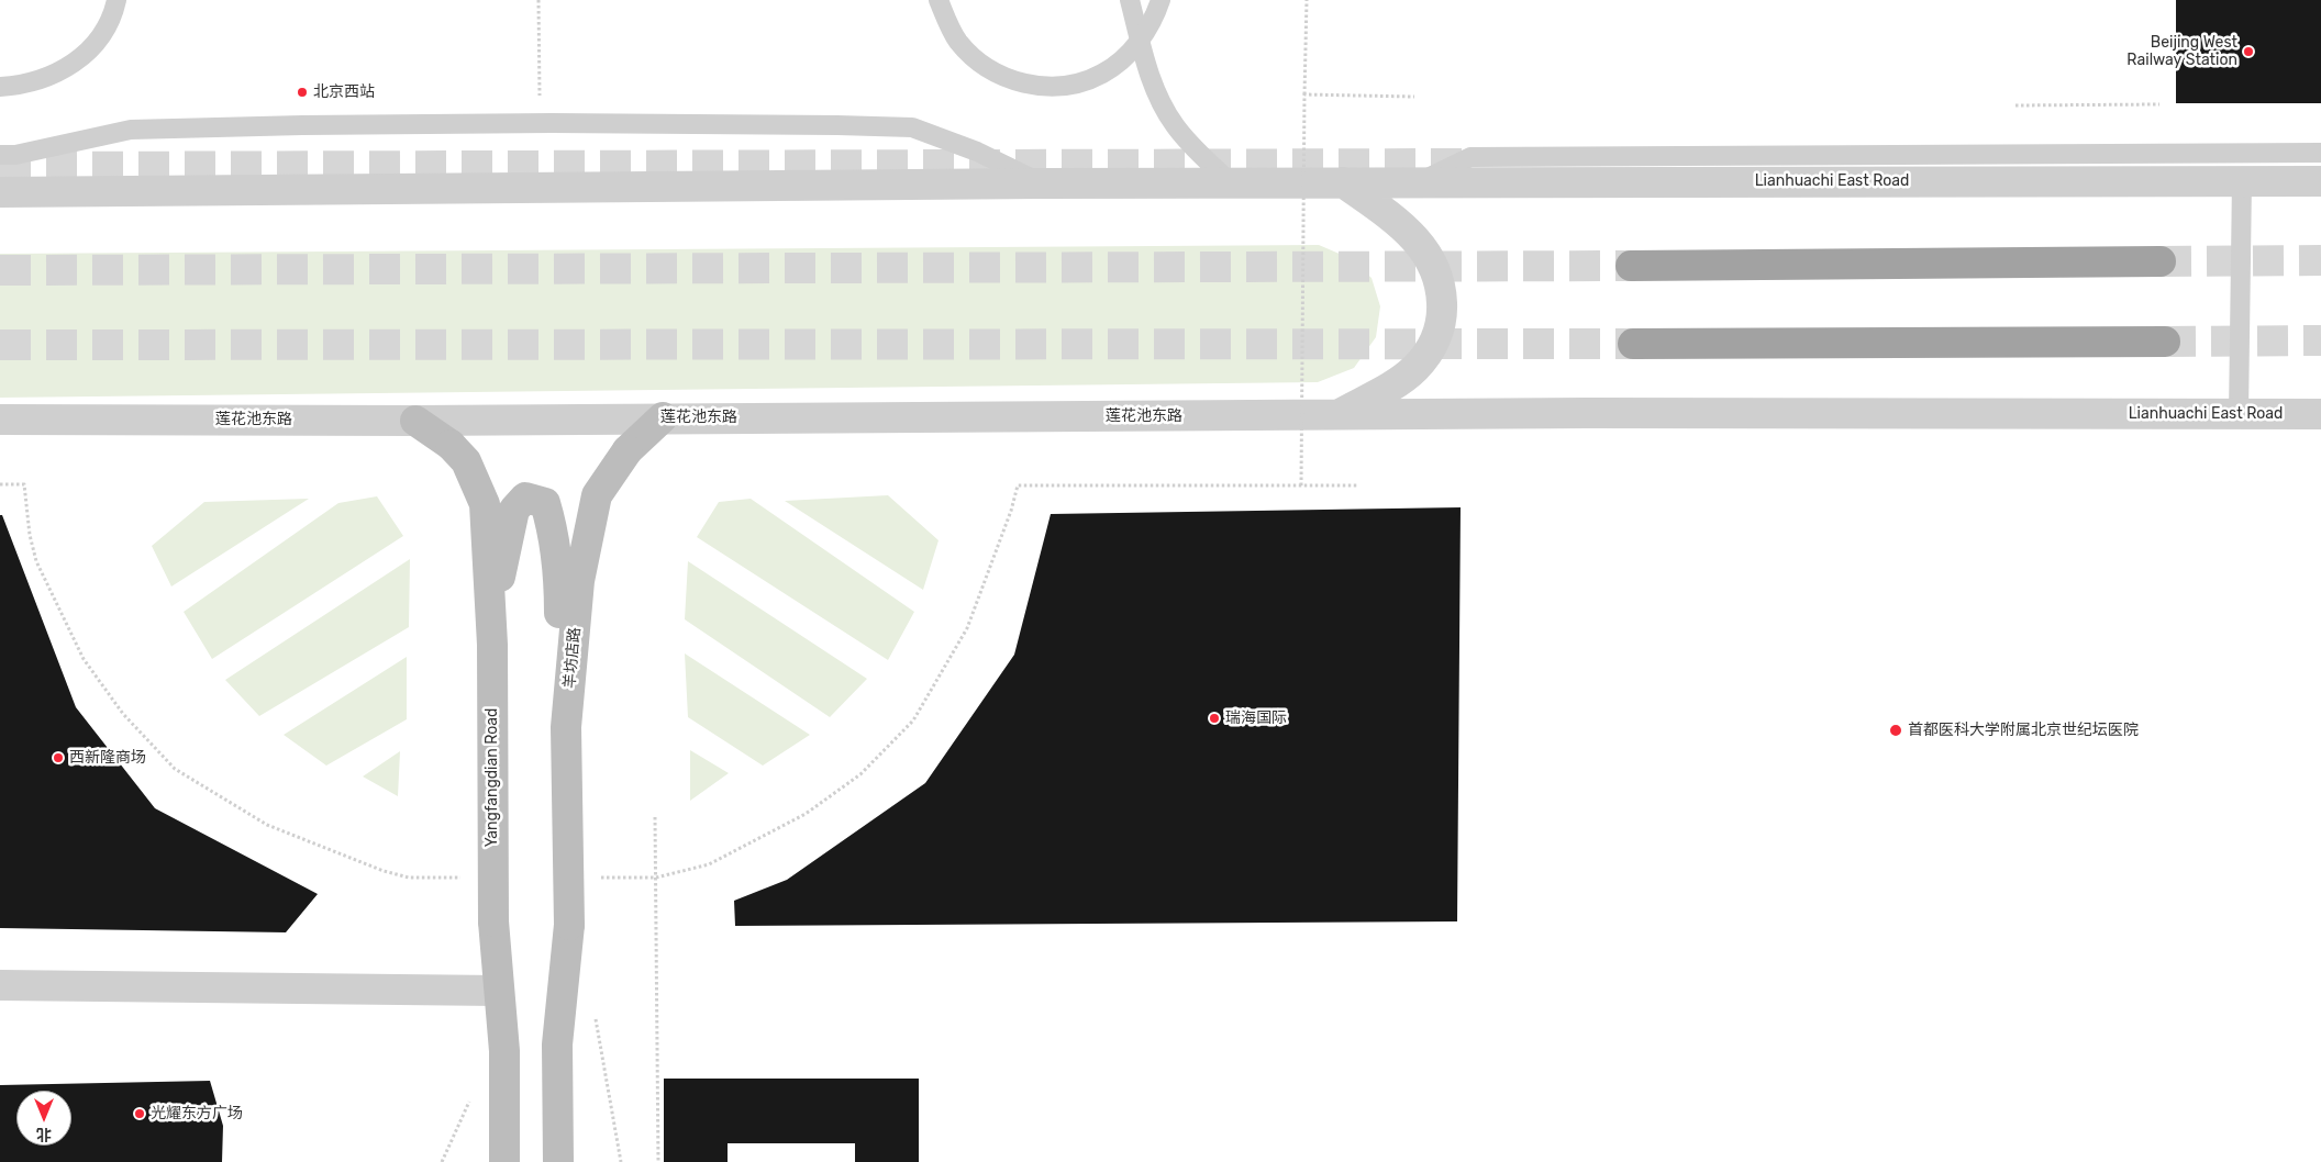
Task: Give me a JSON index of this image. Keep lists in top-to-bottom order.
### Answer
{
  "streets": {
    "main road": ["羊坊店路", "Yangfangdian Road"],
    "street": ["Lianhuachi East Road", "莲花池东路"]
  },
  "crossings": [
    ["Lianhuachi East Road", "莲花池东路"],
    ["莲花池东路", "羊坊店路"],
    ["莲花池东路", "Yangfangdian Road"]
  ],
  "places": [
    "Beijing West Railway Station",
    "北京西站",
    "瑞海国际",
    "首都医科大学附属北京世纪坛医院",
    "西新隆商场",
    "光耀东方广场"
  ],
  "north": "bottom"
}
